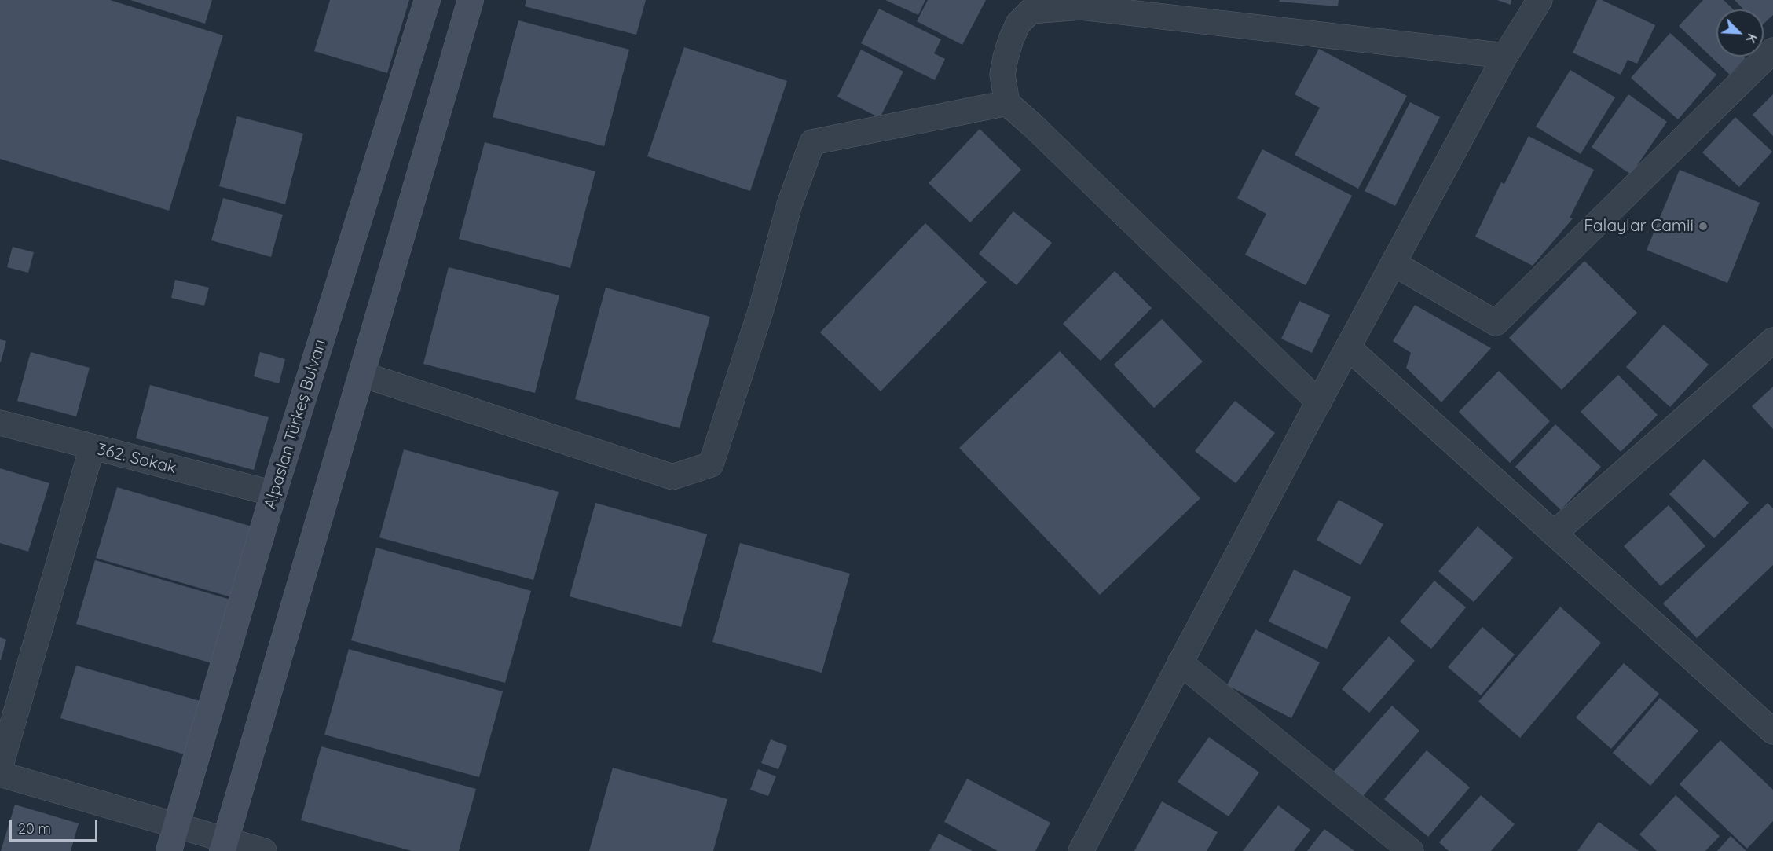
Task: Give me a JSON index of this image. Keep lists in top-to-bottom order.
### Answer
{
  "streets": {
    "main road": ["Alpaslan Türkeş Bulvarı"],
    "street": ["362. Sokak"]
  },
  "crossings": [
    ["Alpaslan Türkeş Bulvarı", "362. Sokak"]
  ],
  "places": ["Falaylar Camii"],
  "scale_bar": "20 m",
  "north": "bottom right"
}
